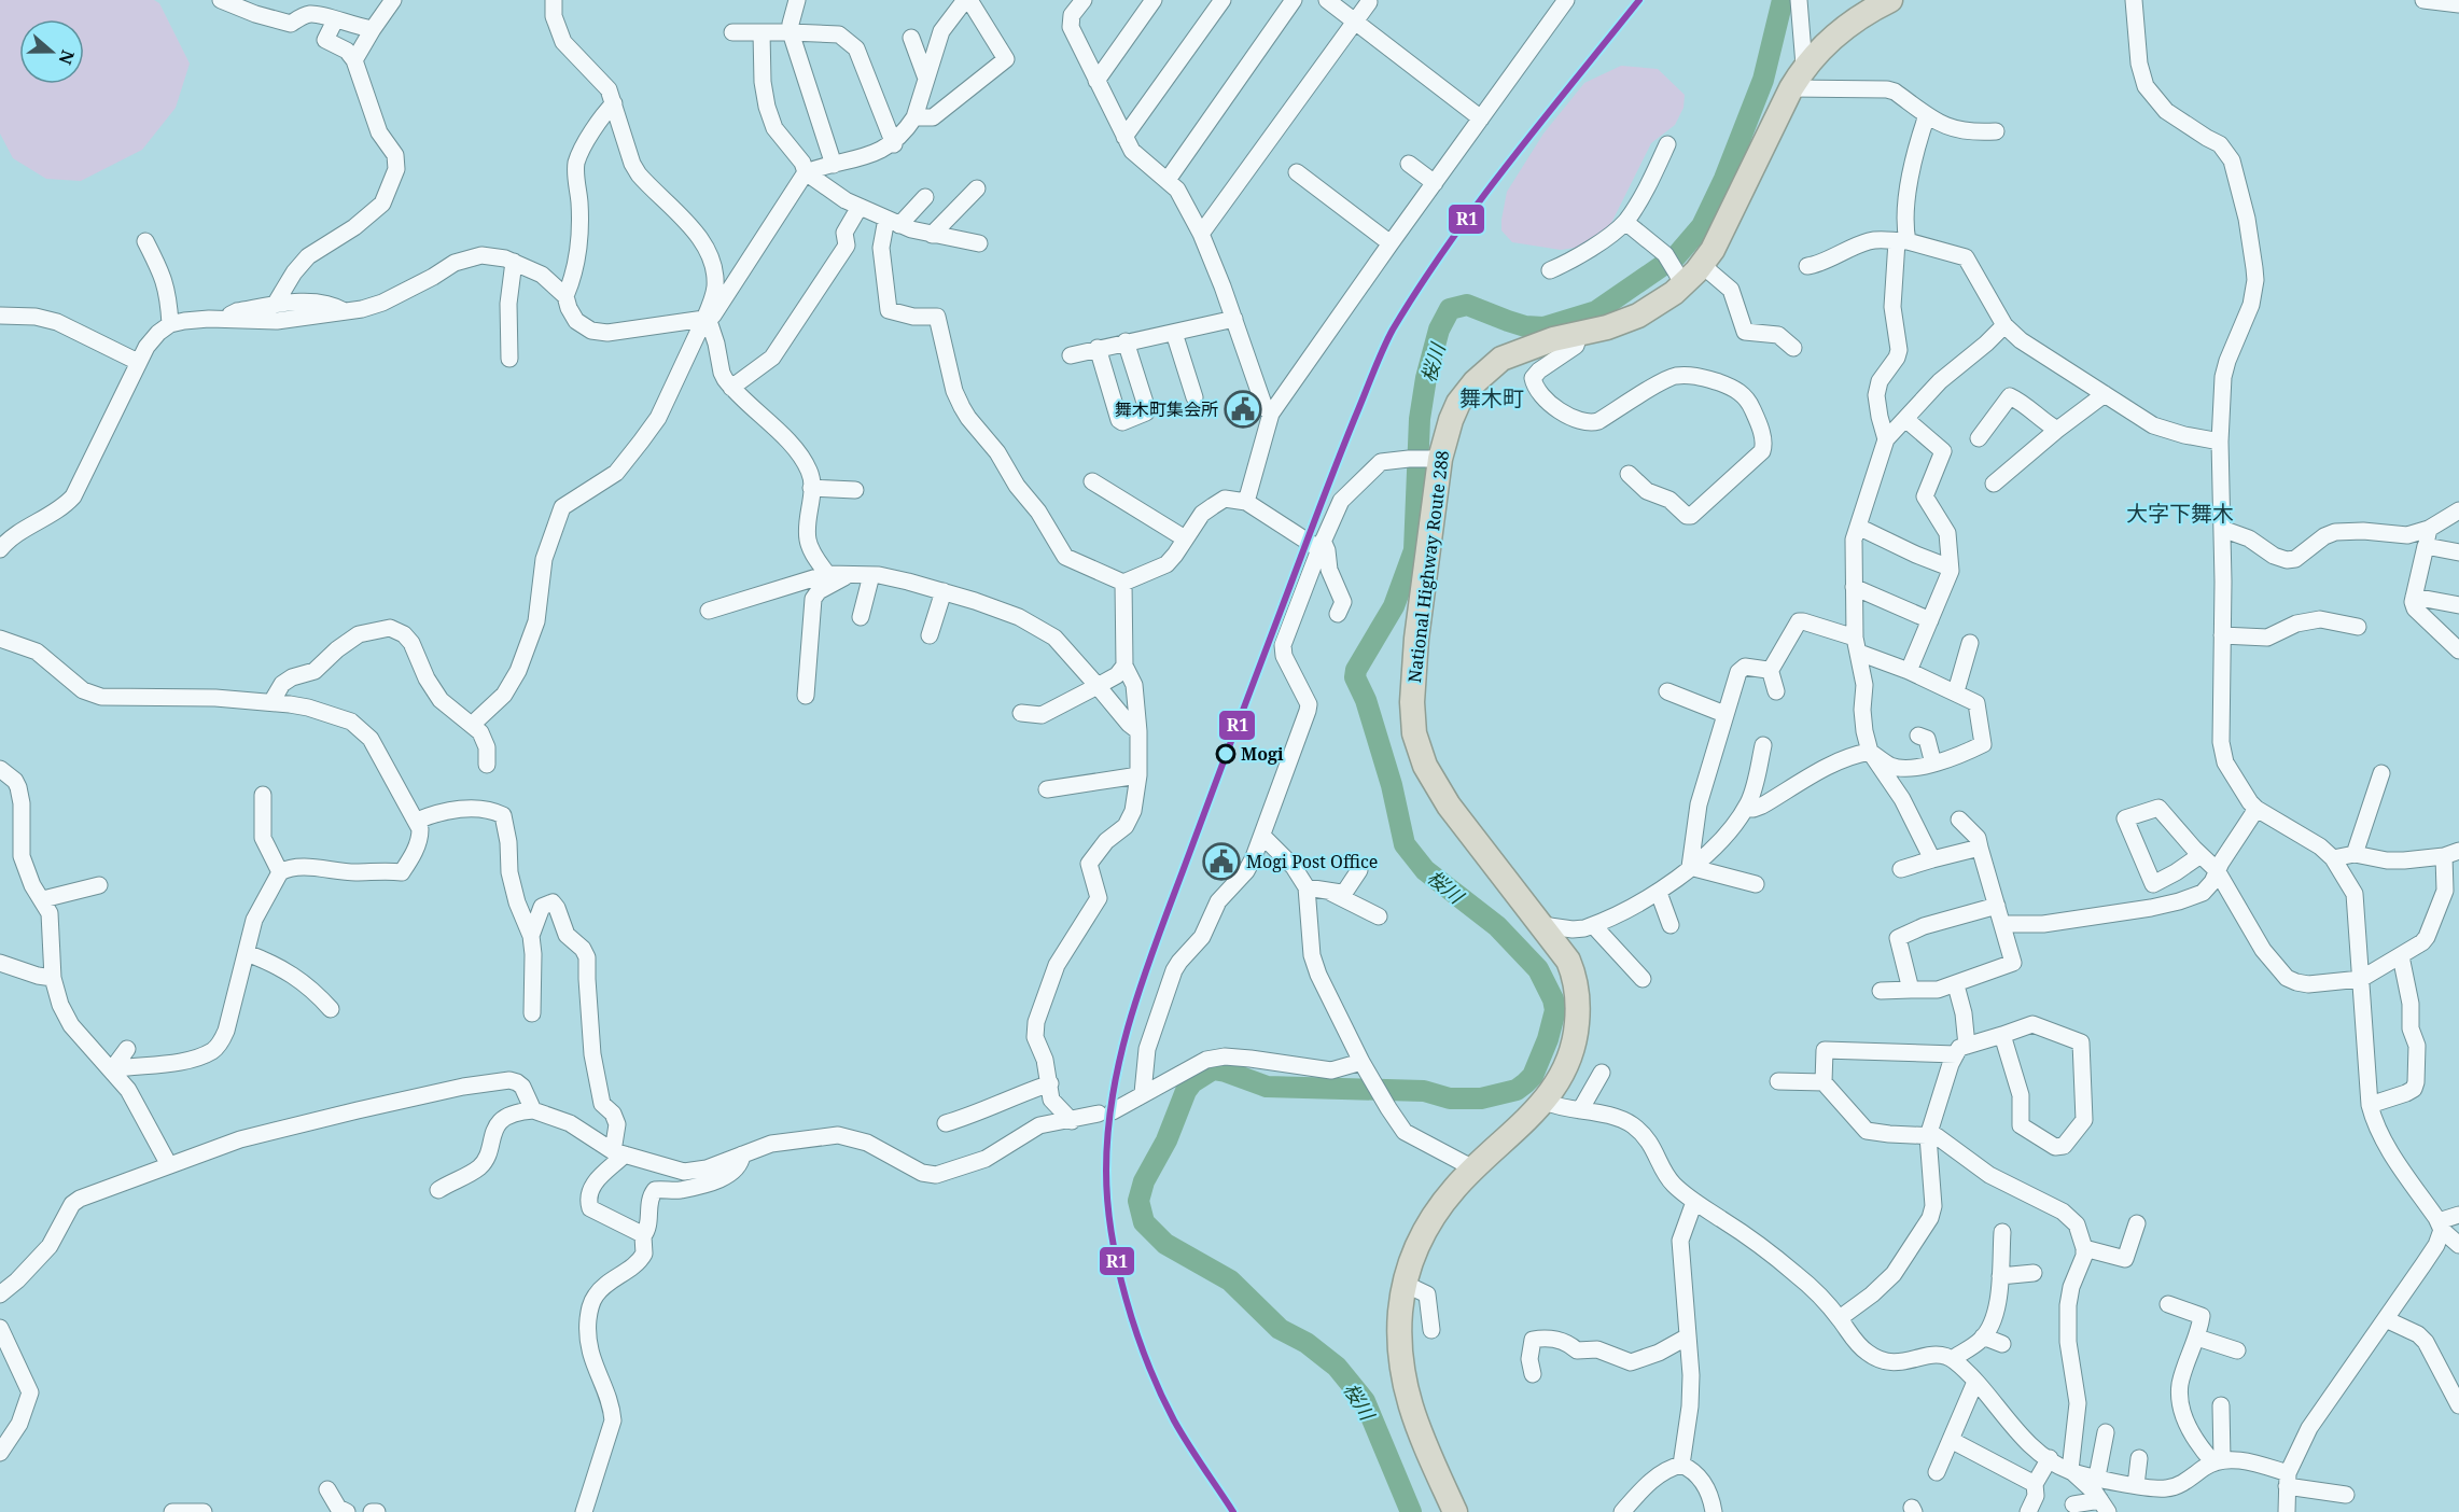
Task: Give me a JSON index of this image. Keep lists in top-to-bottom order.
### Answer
{
  "streets": {
    "highway": ["National Highway Route 288"]
  },
  "districts": ["舞木町", "大字下舞木"],
  "water": ["桜川"],
  "places": {
    "public building": ["舞木町集会所", "Mogi Post Office"],
    "other": ["Mogi"]
  },
  "lines": ["transit line R1"],
  "north": "right"
}
